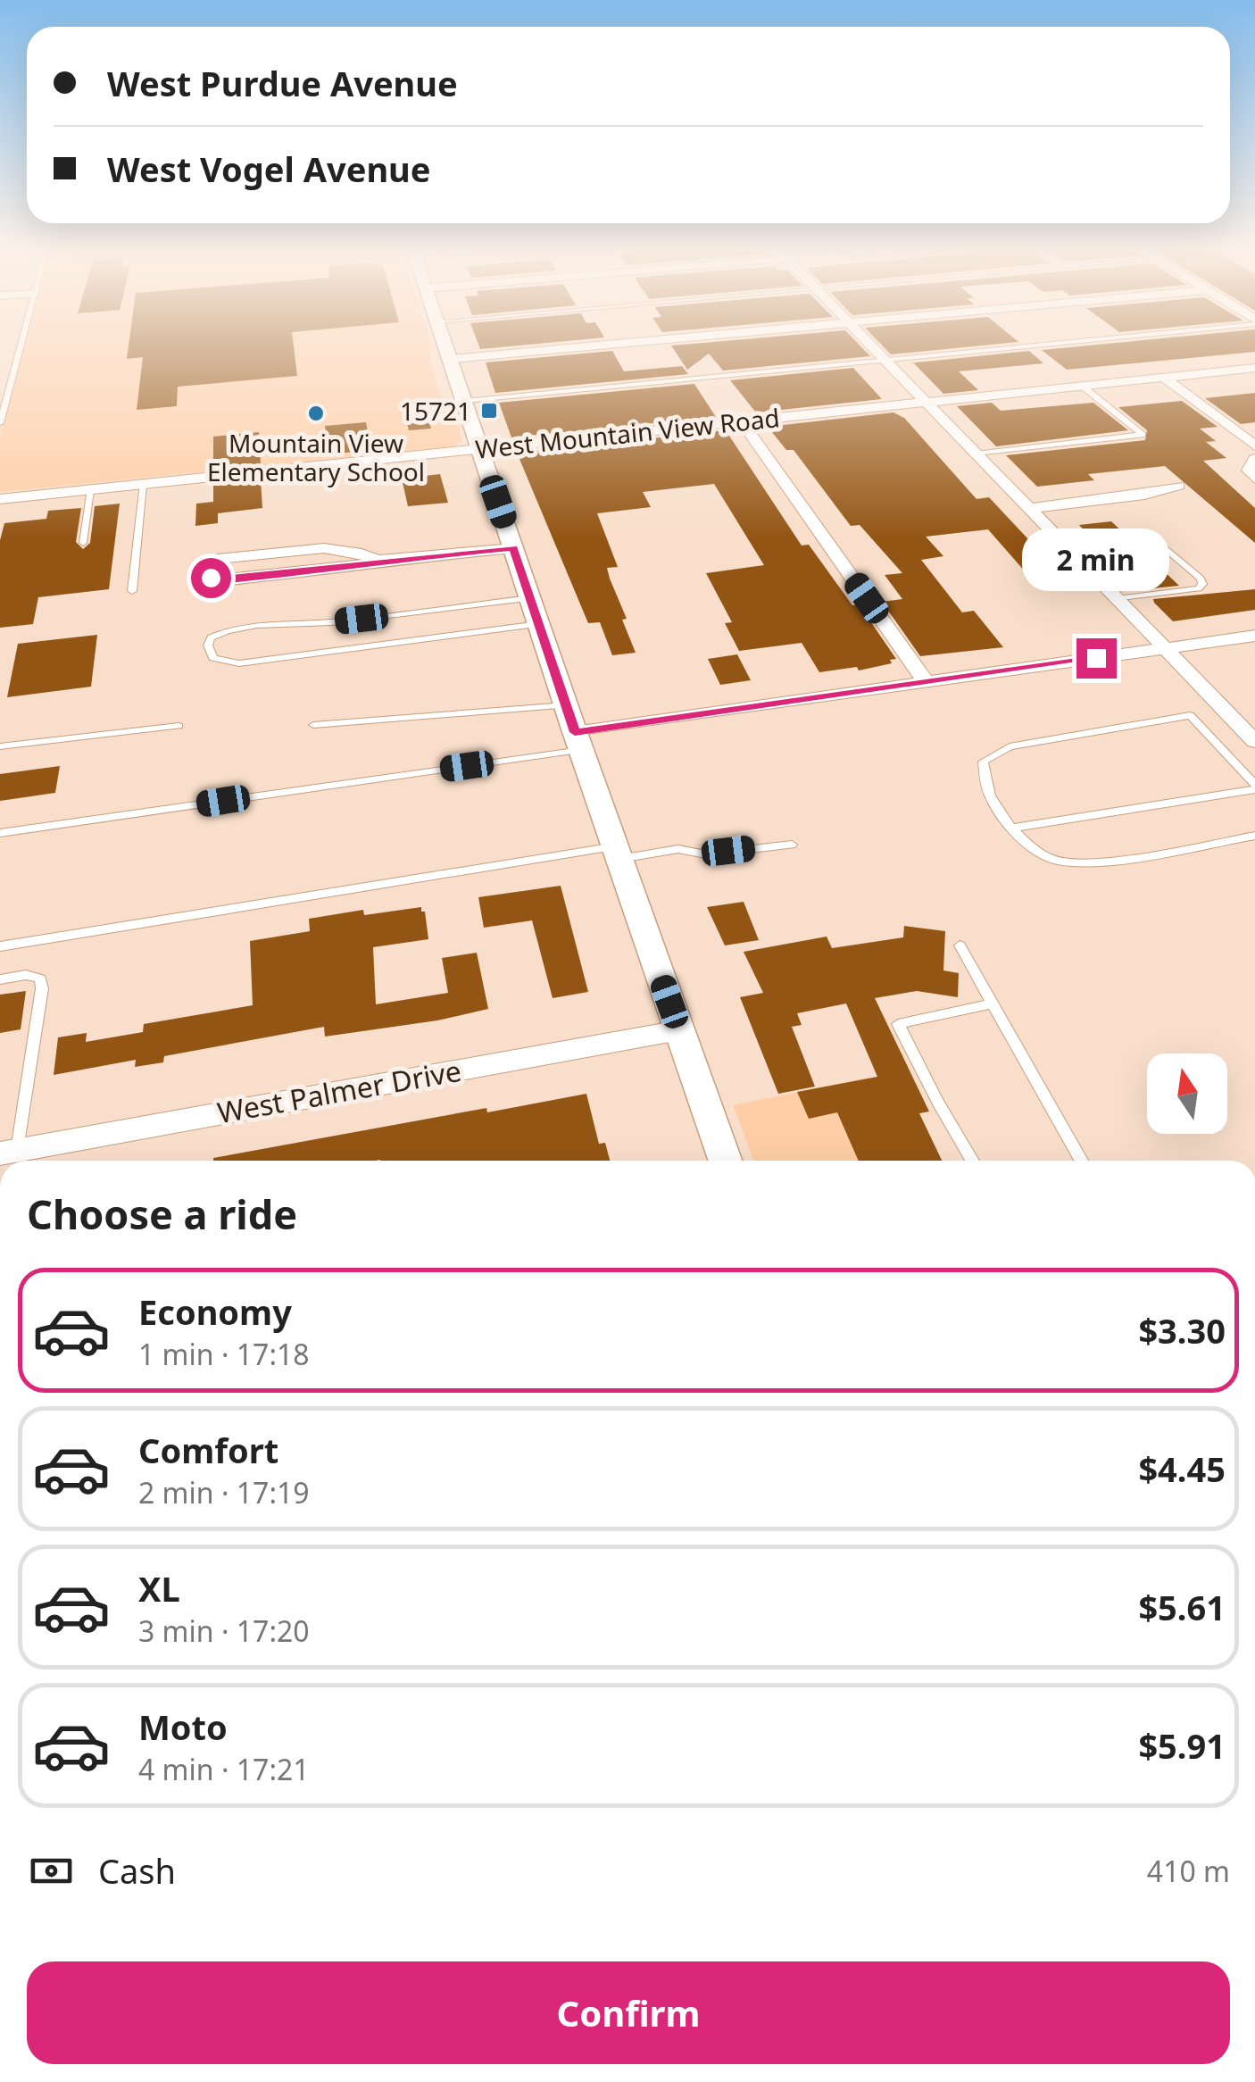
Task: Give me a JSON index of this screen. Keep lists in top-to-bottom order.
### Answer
{
  "streets": {
    "street": ["West Mountain View Road", "West Palmer Drive"]
  },
  "places": {
    "transit": ["15721"],
    "other": ["Mountain View Elementary School"]
  },
  "north": "top",
  "page": {
    "banner": ["West Purdue Avenue", "West Vogel Avenue"],
    "bubble": "2 min",
    "heading": "Choose a ride",
    "list": [
      {
        "name": "Economy",
        "note": "1 min · 17:18",
        "value": "$3.30"
      },
      {
        "name": "Comfort",
        "note": "2 min · 17:19",
        "value": "$4.45"
      },
      {
        "name": "XL",
        "note": "3 min · 17:20",
        "value": "$5.61"
      },
      {
        "name": "Moto",
        "note": "4 min · 17:21",
        "value": "$5.91"
      }
    ],
    "pay": ["Cash", "410 m"],
    "buttons": "Confirm"
  }
}
